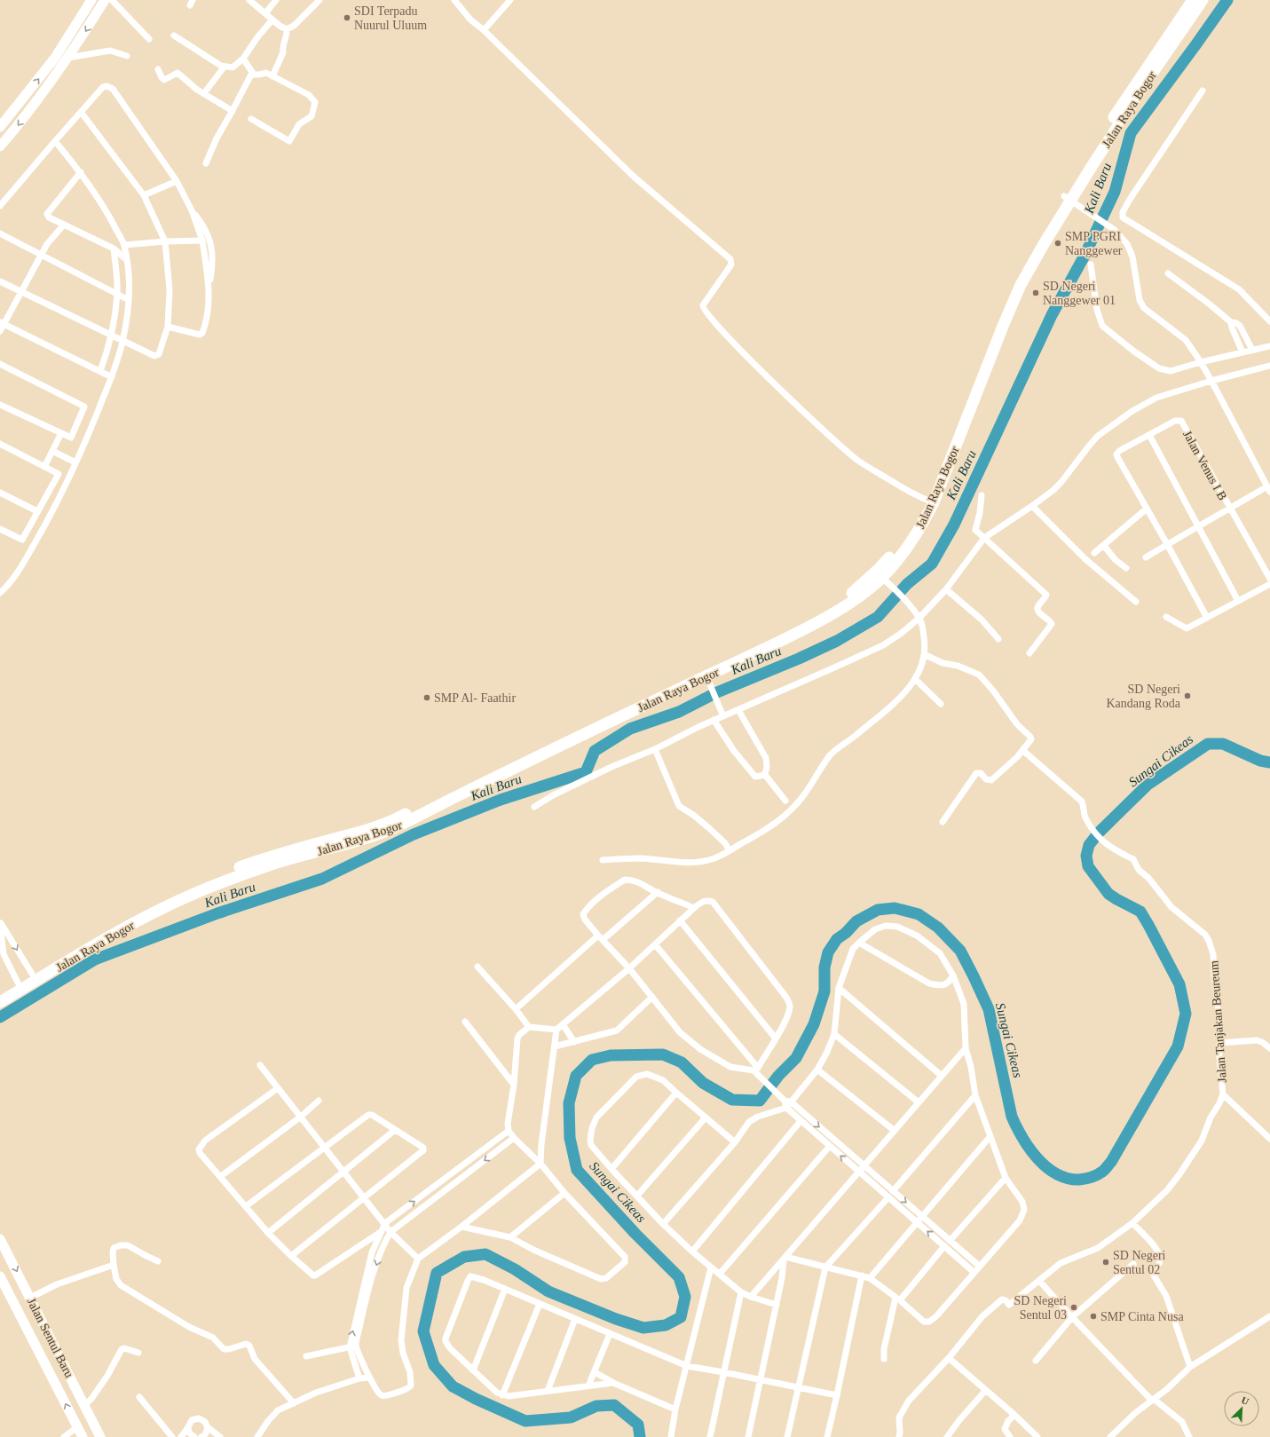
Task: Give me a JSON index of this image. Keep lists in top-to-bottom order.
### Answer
{
  "streets": {
    "highway": ["Jalan Raya Bogor"],
    "main road": ["Jalan Sentul Baru"],
    "street": ["Jalan Venus I B", "Jalan Tanjakan Beureum"]
  },
  "water": ["Kali Baru", "Sungai Cikeas"],
  "places": [
    "SDI Terpadu Nuurul Uluum",
    "SMP PGRI Nanggewer",
    "SD Negeri Nanggewer 01",
    "SD Negeri Kandang Roda",
    "SMP Al- Faathir",
    "SD Negeri Sentul 02",
    "SD Negeri Sentul 03",
    "SMP Cinta Nusa"
  ],
  "north": "top right"
}
